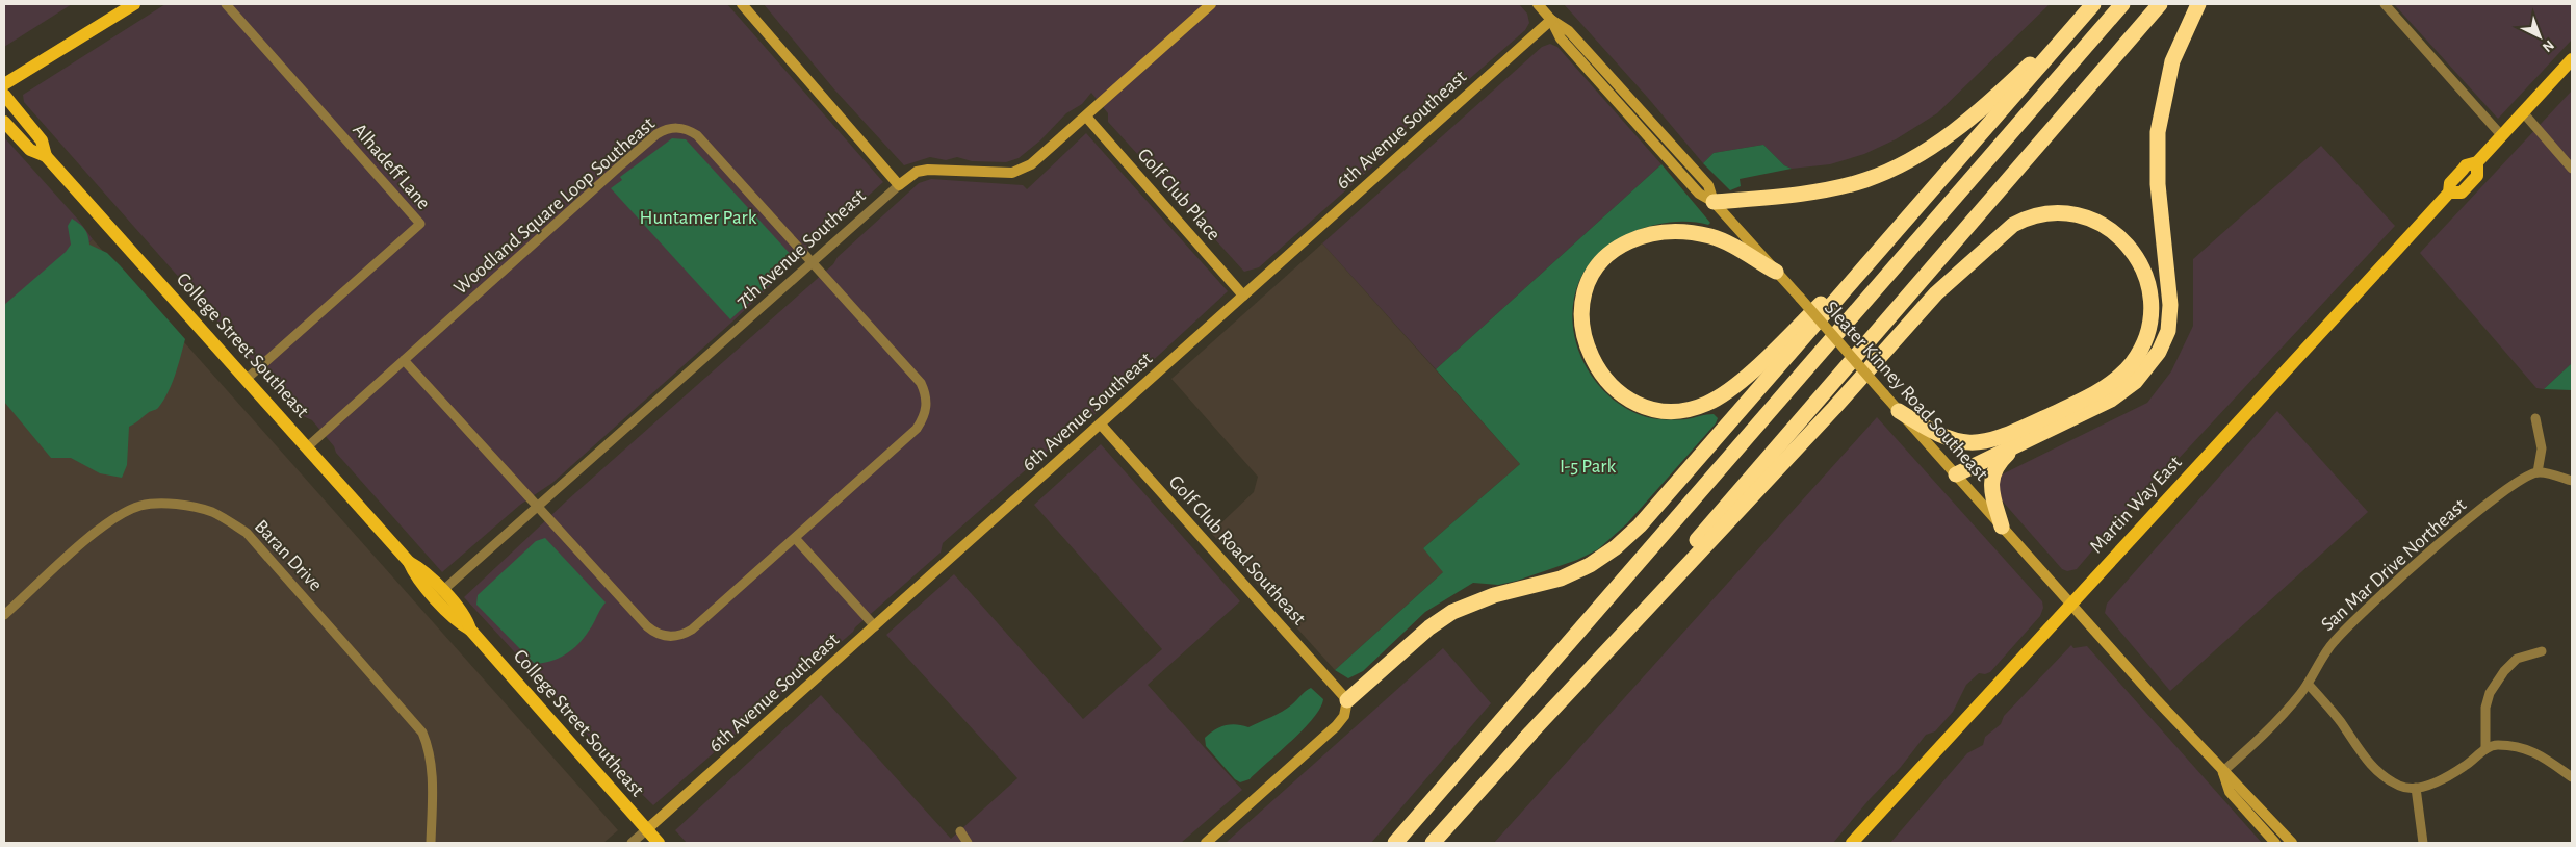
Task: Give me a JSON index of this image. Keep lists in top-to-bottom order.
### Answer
{
  "streets": {
    "main road": ["College Street Southeast", "Martin Way East"],
    "street": [
      "6th Avenue Southeast",
      "Alhadeff Lane",
      "Golf Club Place",
      "Woodland Square Loop Southeast",
      "7th Avenue Southeast",
      "Sleater Kinney Road Southeast",
      "Golf Club Road Southeast",
      "Baran Drive",
      "San Mar Drive Northeast"
    ]
  },
  "crossings": [
    ["6th Avenue Southeast", "Golf Club Place"],
    ["6th Avenue Southeast", "College Street Southeast"],
    ["6th Avenue Southeast", "Sleater Kinney Road Southeast"],
    ["6th Avenue Southeast", "Golf Club Road Southeast"],
    ["Alhadeff Lane", "College Street Southeast"],
    ["Golf Club Place", "7th Avenue Southeast"],
    ["Woodland Square Loop Southeast", "7th Avenue Southeast"],
    ["Woodland Square Loop Southeast", "College Street Southeast"],
    ["7th Avenue Southeast", "College Street Southeast"],
    ["Sleater Kinney Road Southeast", "Martin Way East"],
    ["Sleater Kinney Road Southeast", "San Mar Drive Northeast"]
  ],
  "parks": ["Huntamer Park", "I-5 Park"],
  "north": "bottom right"
}
